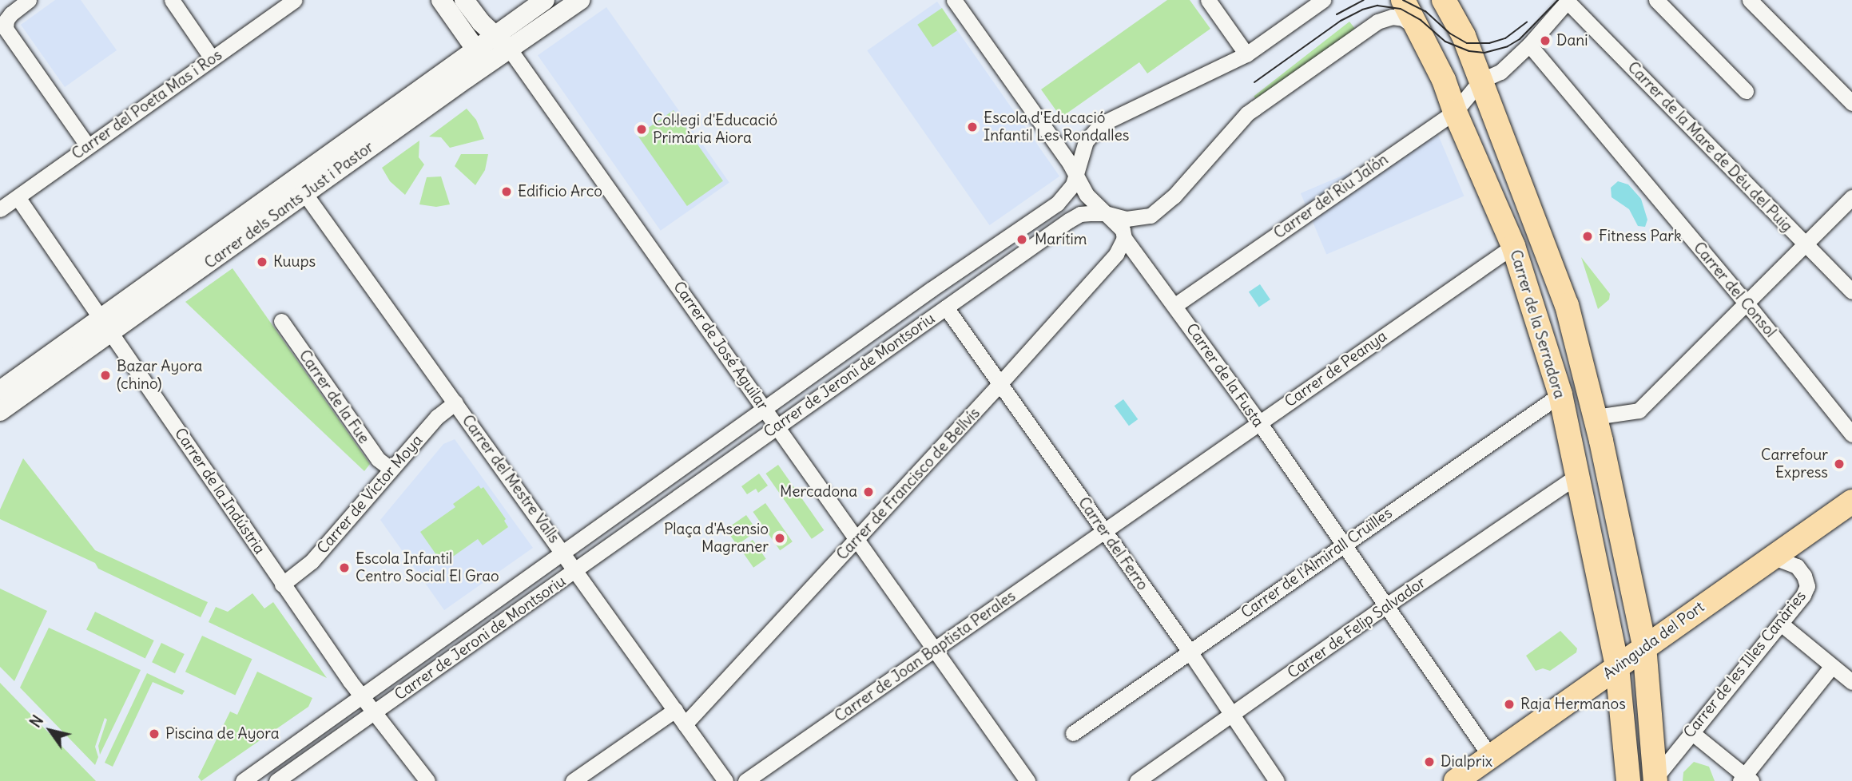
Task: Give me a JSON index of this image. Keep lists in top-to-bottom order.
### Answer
{
  "streets": {
    "main road": ["Carrer de la Serradora", "Avinguda del Port"],
    "street": [
      "Carrer del Poeta Mas i Ros",
      "Carrer de la Mare de Déu del Puig",
      "Carrer del Riu Jalón",
      "Carrer dels Sants Just i Pastor",
      "Carrer del Consol",
      "Carrer de José Aguilar",
      "Carrer de Peanya",
      "Carrer de Jeroni de Montsoriu",
      "Carrer de la Fusta",
      "Carrer de la Fue",
      "Carrer del Mestre Valls",
      "Carrer de Francisco de Bellvís",
      "Carrer de la Indústria",
      "Carrer de Víctor Moya",
      "Carrer del Ferro",
      "Carrer de l'Almirall Cruïlles",
      "Carrer de Felip Salvador",
      "Carrer de Joan Baptista Perales",
      "Carrer de les Illes Canàries"
    ]
  },
  "crossings": [
    ["Carrer del Poeta Mas i Ros", "Carrer de la Indústria"],
    ["Carrer del Riu Jalón", "Carrer de la Serradora"],
    ["Carrer del Riu Jalón", "Carrer de la Fusta"],
    ["Carrer dels Sants Just i Pastor", "Carrer de José Aguilar"],
    ["Carrer dels Sants Just i Pastor", "Carrer del Mestre Valls"],
    ["Carrer dels Sants Just i Pastor", "Carrer de la Indústria"],
    ["Carrer de la Serradora", "Carrer de Peanya"],
    ["Carrer de la Serradora", "Carrer de Jeroni de Montsoriu"],
    ["Carrer de la Serradora", "Carrer de l'Almirall Cruïlles"],
    ["Carrer de la Serradora", "Carrer de Felip Salvador"],
    ["Carrer de la Serradora", "Avinguda del Port"],
    ["Carrer de la Serradora", "Carrer de les Illes Canàries"],
    ["Carrer de José Aguilar", "Carrer de Jeroni de Montsoriu"],
    ["Carrer de José Aguilar", "Carrer de Francisco de Bellvís"],
    ["Carrer de José Aguilar", "Carrer de Joan Baptista Perales"],
    ["Carrer de Peanya", "Carrer de la Fusta"],
    ["Carrer de Peanya", "Carrer del Ferro"],
    ["Carrer de Peanya", "Carrer de Joan Baptista Perales"],
    ["Carrer de Jeroni de Montsoriu", "Carrer de la Fusta"],
    ["Carrer de Jeroni de Montsoriu", "Carrer del Mestre Valls"],
    ["Carrer de Jeroni de Montsoriu", "Carrer de la Indústria"],
    ["Carrer de Jeroni de Montsoriu", "Carrer del Ferro"],
    ["Carrer de la Fusta", "Carrer de Francisco de Bellvís"],
    ["Carrer de la Fusta", "Carrer de l'Almirall Cruïlles"],
    ["Carrer de la Fusta", "Carrer de Felip Salvador"],
    ["Carrer de la Fusta", "Avinguda del Port"],
    ["Carrer de la Fue", "Carrer de Víctor Moya"],
    ["Carrer del Mestre Valls", "Carrer de Francisco de Bellvís"],
    ["Carrer del Mestre Valls", "Carrer de Víctor Moya"],
    ["Carrer de Francisco de Bellvís", "Carrer del Ferro"],
    ["Carrer de la Indústria", "Carrer de Víctor Moya"],
    ["Carrer del Ferro", "Carrer de l'Almirall Cruïlles"],
    ["Carrer del Ferro", "Carrer de Felip Salvador"],
    ["Carrer del Ferro", "Carrer de Joan Baptista Perales"],
    ["Avinguda del Port", "Carrer de les Illes Canàries"]
  ],
  "places": [
    "Dani",
    "Escola d'Educació Infantil Les Rondalles",
    "Col·legi d'Educació Primària Aiora",
    "Edificio Arco",
    "Fitness Park",
    "Marítim",
    "Kuups",
    "Bazar Ayora (chino)",
    "Carrefour Express",
    "Mercadona",
    "Plaça d'Asensio Magraner",
    "Escola Infantil Centro Social El Grao",
    "Raja Hermanos",
    "Piscina de Ayora",
    "Dialprix"
  ],
  "north": "top left"
}
